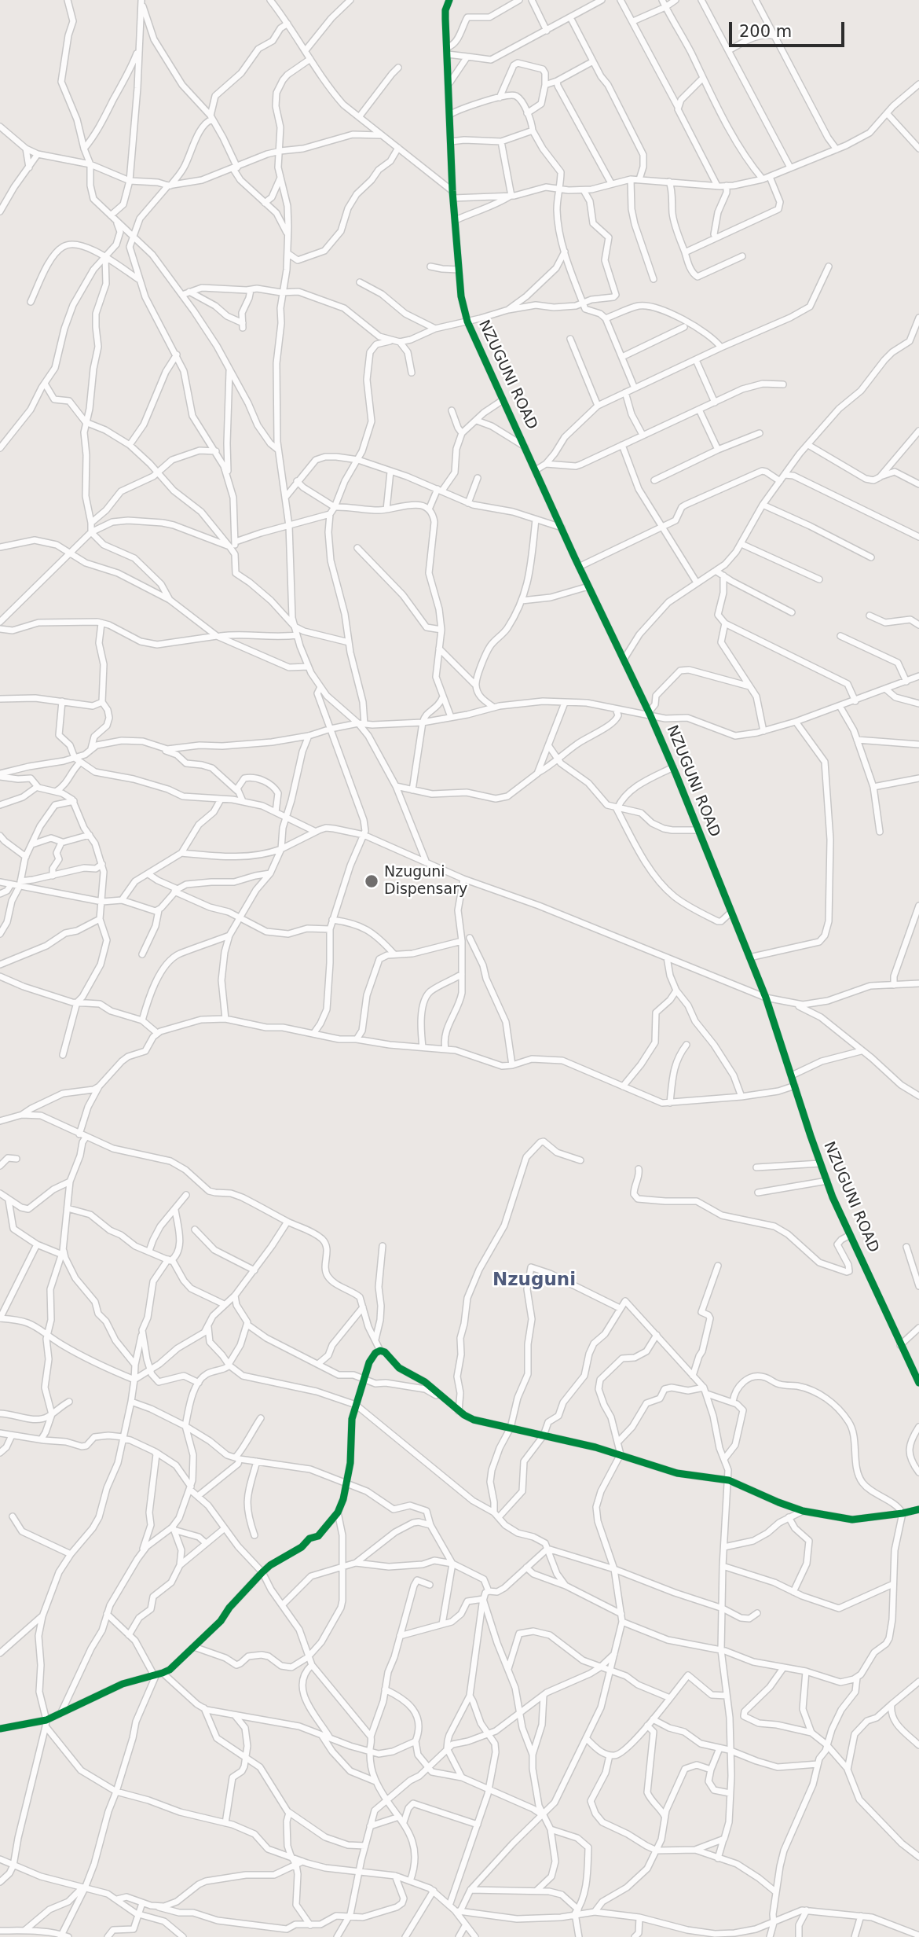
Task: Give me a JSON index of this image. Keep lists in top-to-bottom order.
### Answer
{
  "streets": {
    "street": ["NZUGUNI ROAD"]
  },
  "districts": ["Nzuguni"],
  "places": ["Nzuguni Dispensary"],
  "scale_bar": "200 m"
}
